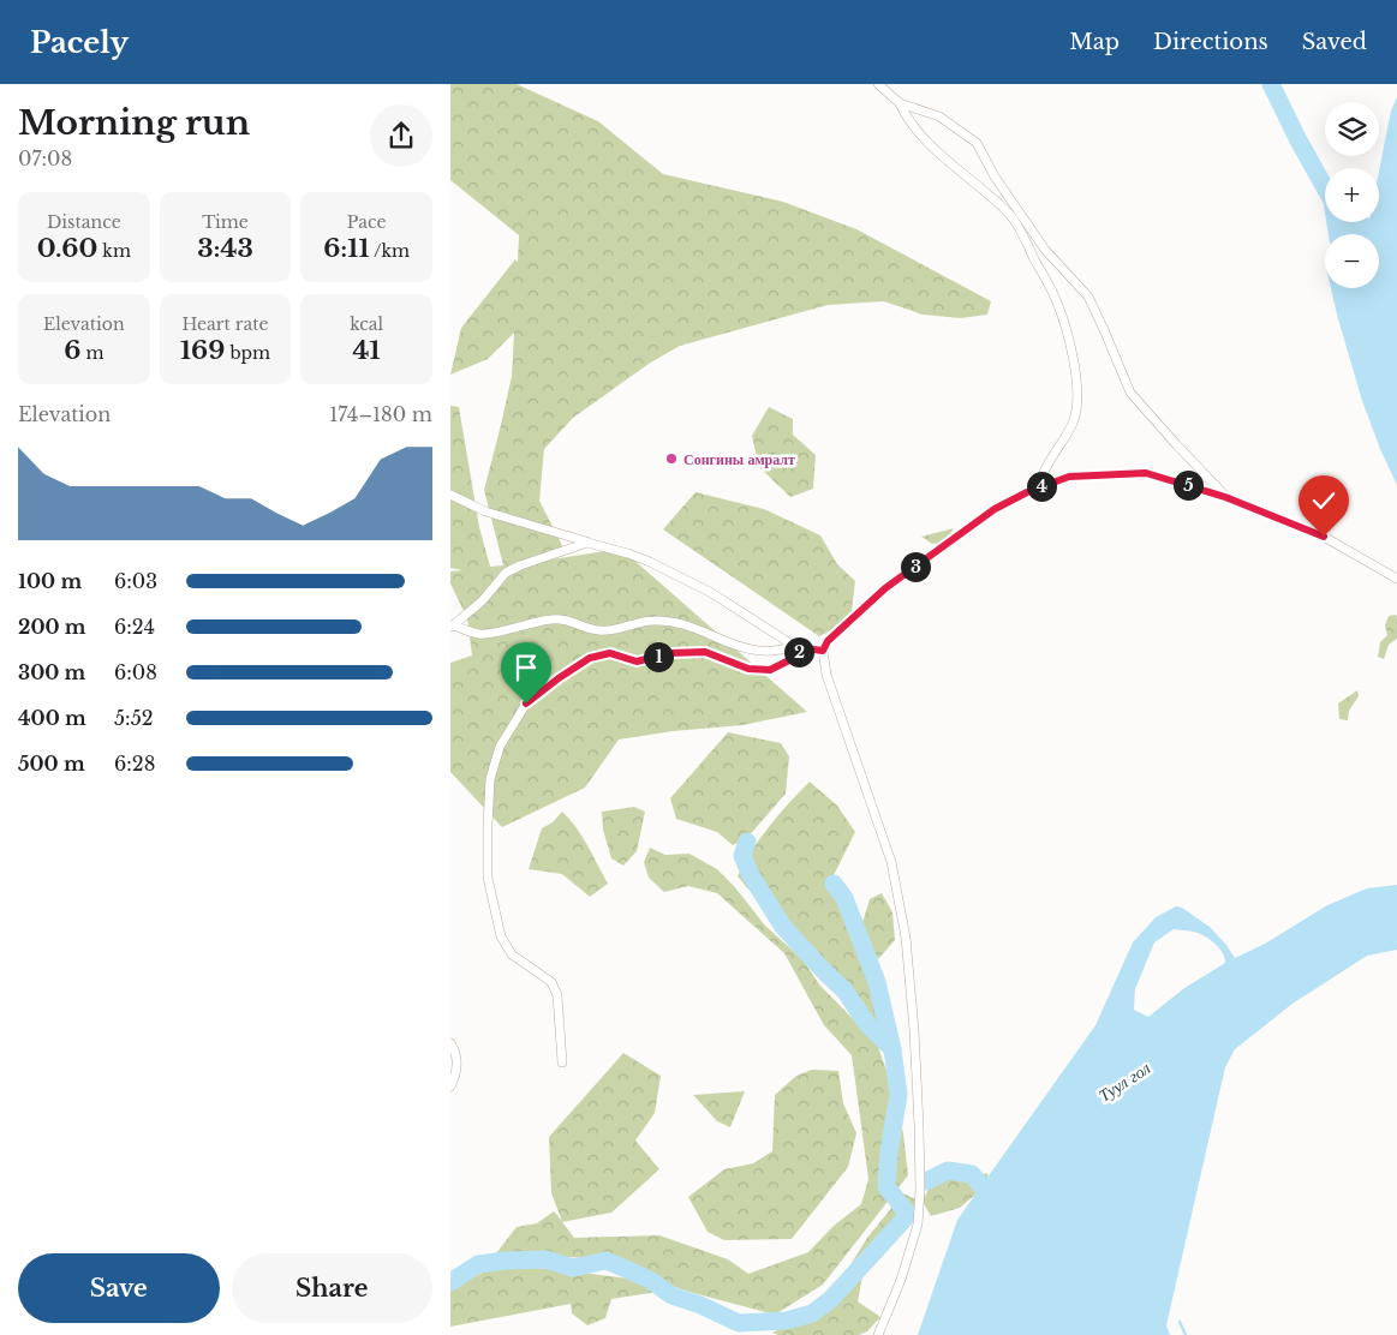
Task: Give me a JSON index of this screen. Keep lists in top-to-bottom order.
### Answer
{
  "water": ["Туул гол"],
  "places": ["Сонгины амралт"],
  "page": {
    "header": "Pacely",
    "nav": ["Map", "Directions", "Saved"],
    "heading": ["Morning run", "07:08"],
    "map_buttons": ["+", "−"],
    "stats": [
      ["Distance", "0.60 km"],
      ["Time", "3:43"],
      ["Pace", "6:11 /km"],
      ["Elevation", "6 m"],
      ["Heart rate", "169 bpm"],
      ["kcal", "41"]
    ],
    "chart": ["Elevation", "174–180 m"],
    "pins": [
      "5",
      "4",
      "3",
      "2",
      "1"
    ],
    "list": [
      {
        "name": "100 m",
        "note": "6:03"
      },
      {
        "name": "200 m",
        "note": "6:24"
      },
      {
        "name": "300 m",
        "note": "6:08"
      },
      {
        "name": "400 m",
        "note": "5:52"
      },
      {
        "name": "500 m",
        "note": "6:28"
      }
    ],
    "buttons": ["Save", "Share"]
  }
}
